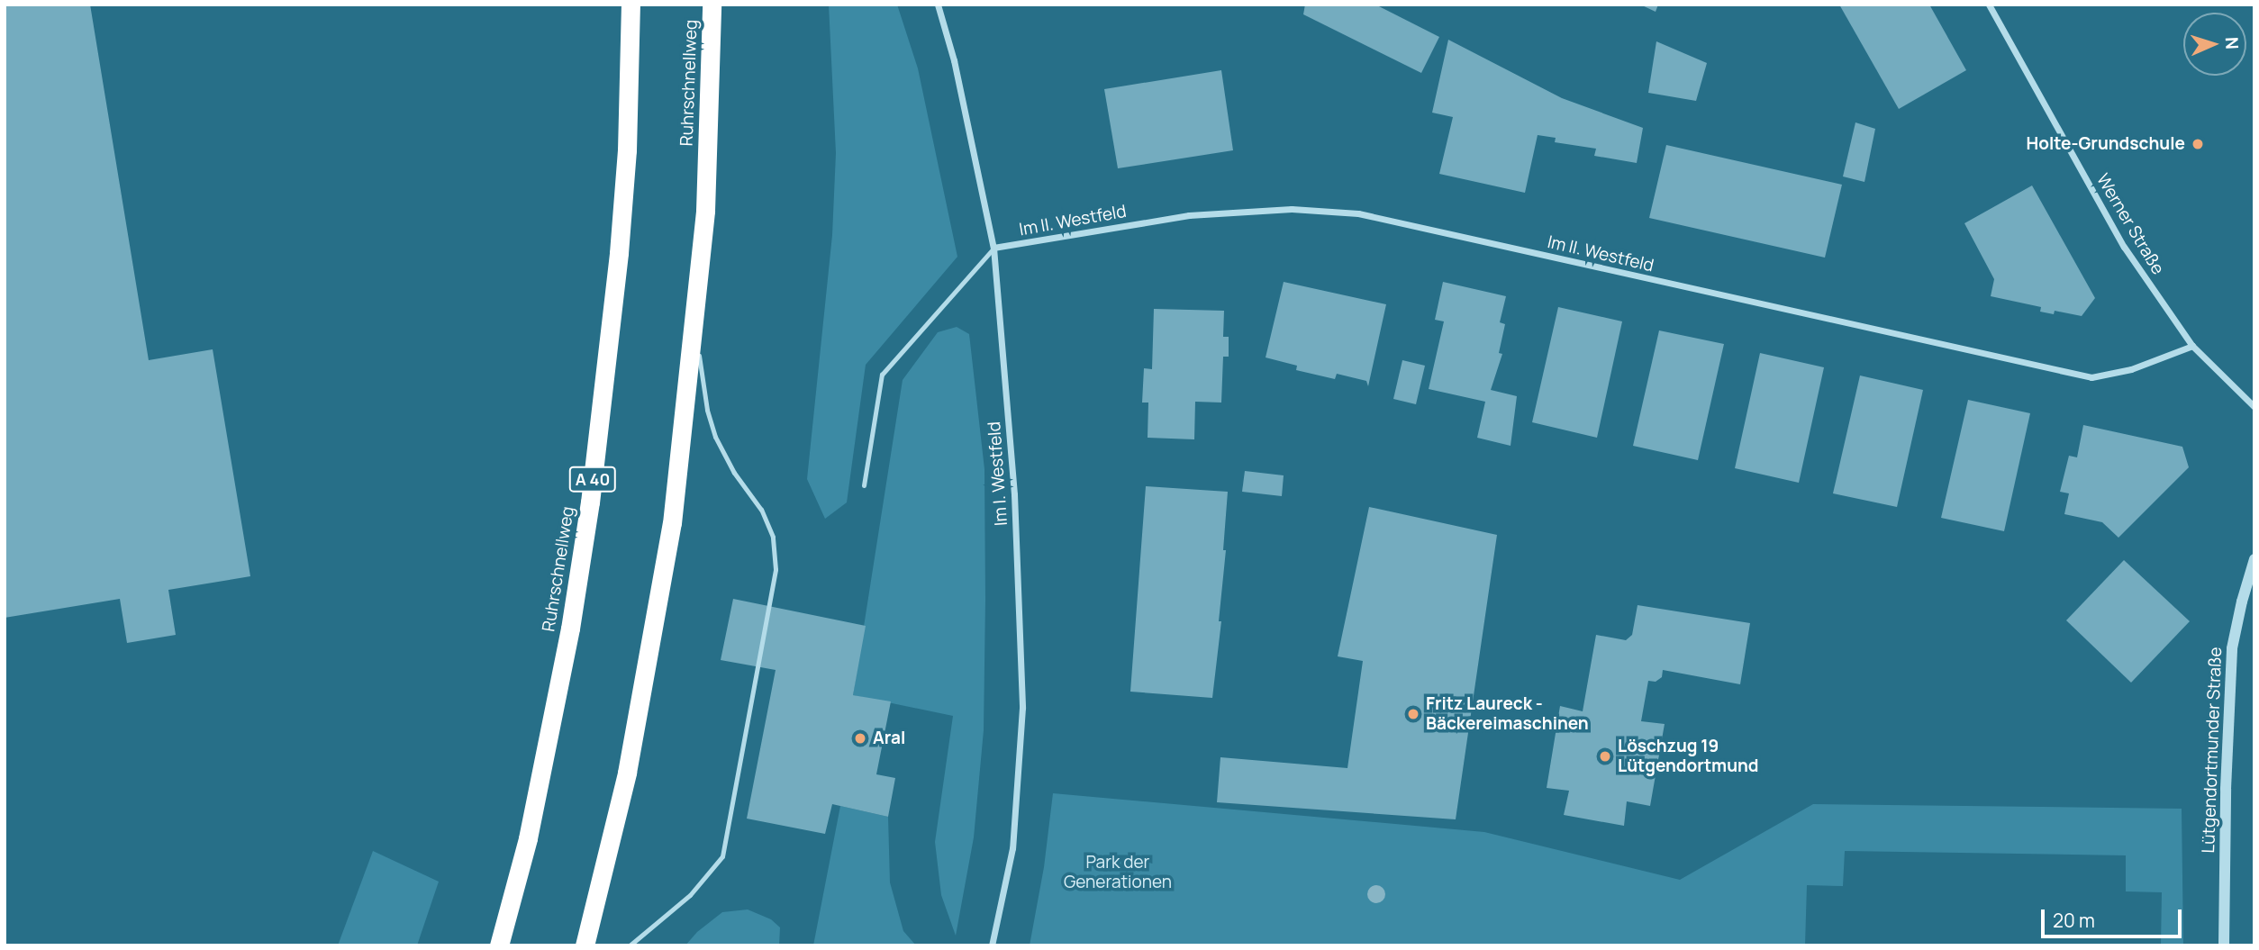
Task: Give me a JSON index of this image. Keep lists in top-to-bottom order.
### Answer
{
  "streets": {
    "highway": ["Ruhrschnellweg", "A 40"],
    "street": [
      "Im II. Westfeld",
      "Werner Straße",
      "Im I. Westfeld",
      "Lütgendortmunder Straße"
    ]
  },
  "crossings": [
    ["Im II. Westfeld", "Werner Straße"],
    ["Im II. Westfeld", "Im I. Westfeld"]
  ],
  "parks": ["Park der Generationen"],
  "places": [
    "Holte-Grundschule",
    "Fritz Laureck - Bäckereimaschinen",
    "Aral",
    "Löschzug 19 Lütgendortmund"
  ],
  "scale_bar": "20 m",
  "north": "right"
}
